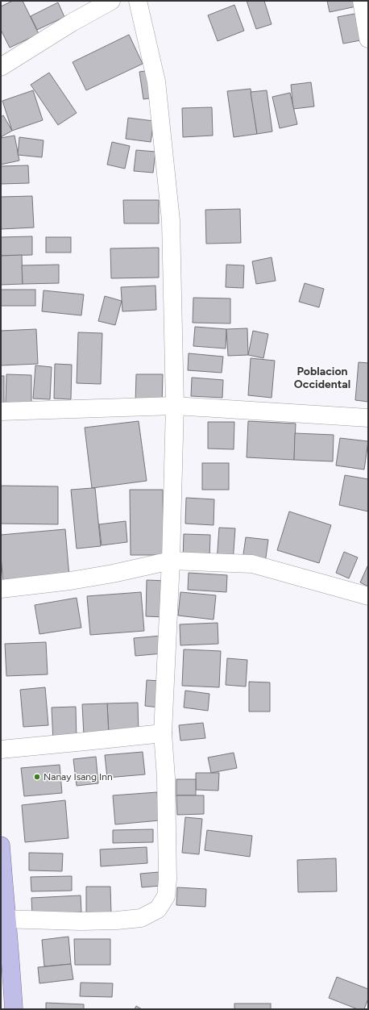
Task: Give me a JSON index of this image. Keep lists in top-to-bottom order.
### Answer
{
  "districts": ["Poblacion Occidental"],
  "places": ["Nanay Isang Inn"]
}
